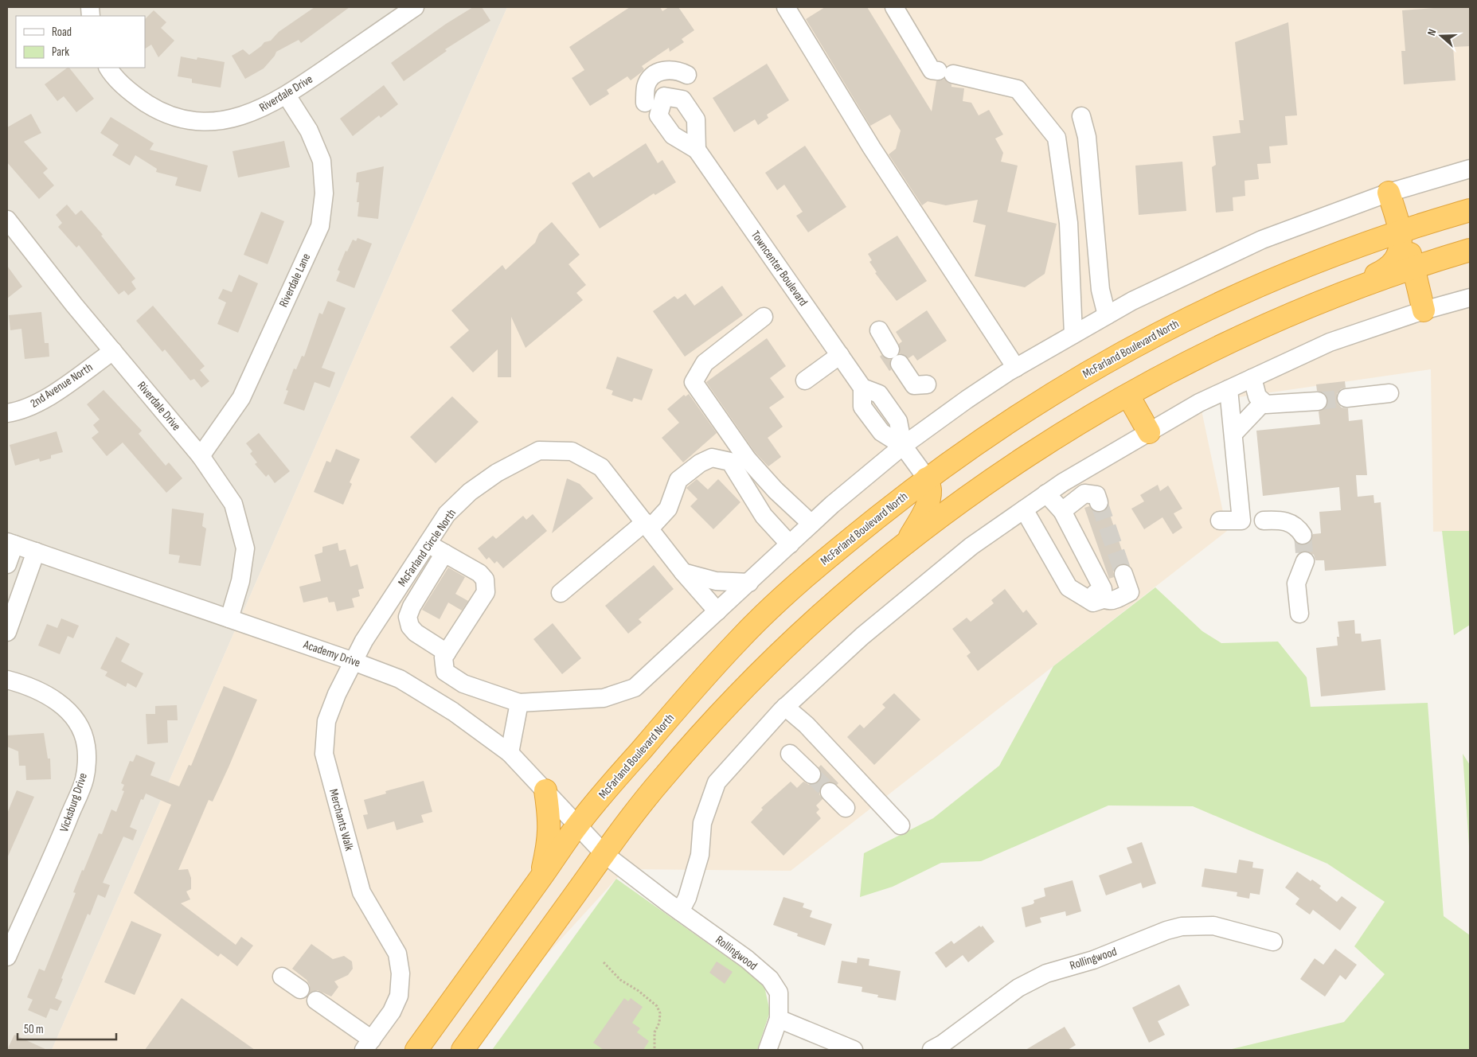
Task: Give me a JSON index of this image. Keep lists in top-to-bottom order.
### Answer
{
  "streets": {
    "highway": ["McFarland Boulevard North"],
    "street": [
      "Riverdale Drive",
      "Towncenter Boulevard",
      "Riverdale Lane",
      "2nd Avenue North",
      "McFarland Circle North",
      "Academy Drive",
      "Vicksburg Drive",
      "Merchants Walk",
      "Rollingwood"
    ]
  },
  "crossings": [
    ["Riverdale Drive", "Riverdale Lane"],
    ["Riverdale Drive", "2nd Avenue North"],
    ["Riverdale Drive", "Academy Drive"],
    ["Towncenter Boulevard", "McFarland Boulevard North"],
    ["McFarland Boulevard North", "Academy Drive"],
    ["McFarland Circle North", "Academy Drive"],
    ["McFarland Circle North", "Merchants Walk"],
    ["Academy Drive", "Merchants Walk"],
    ["Academy Drive", "Rollingwood"]
  ],
  "legend": ["Road", "Park"],
  "scale_bar": "50 m",
  "north": "left"
}
